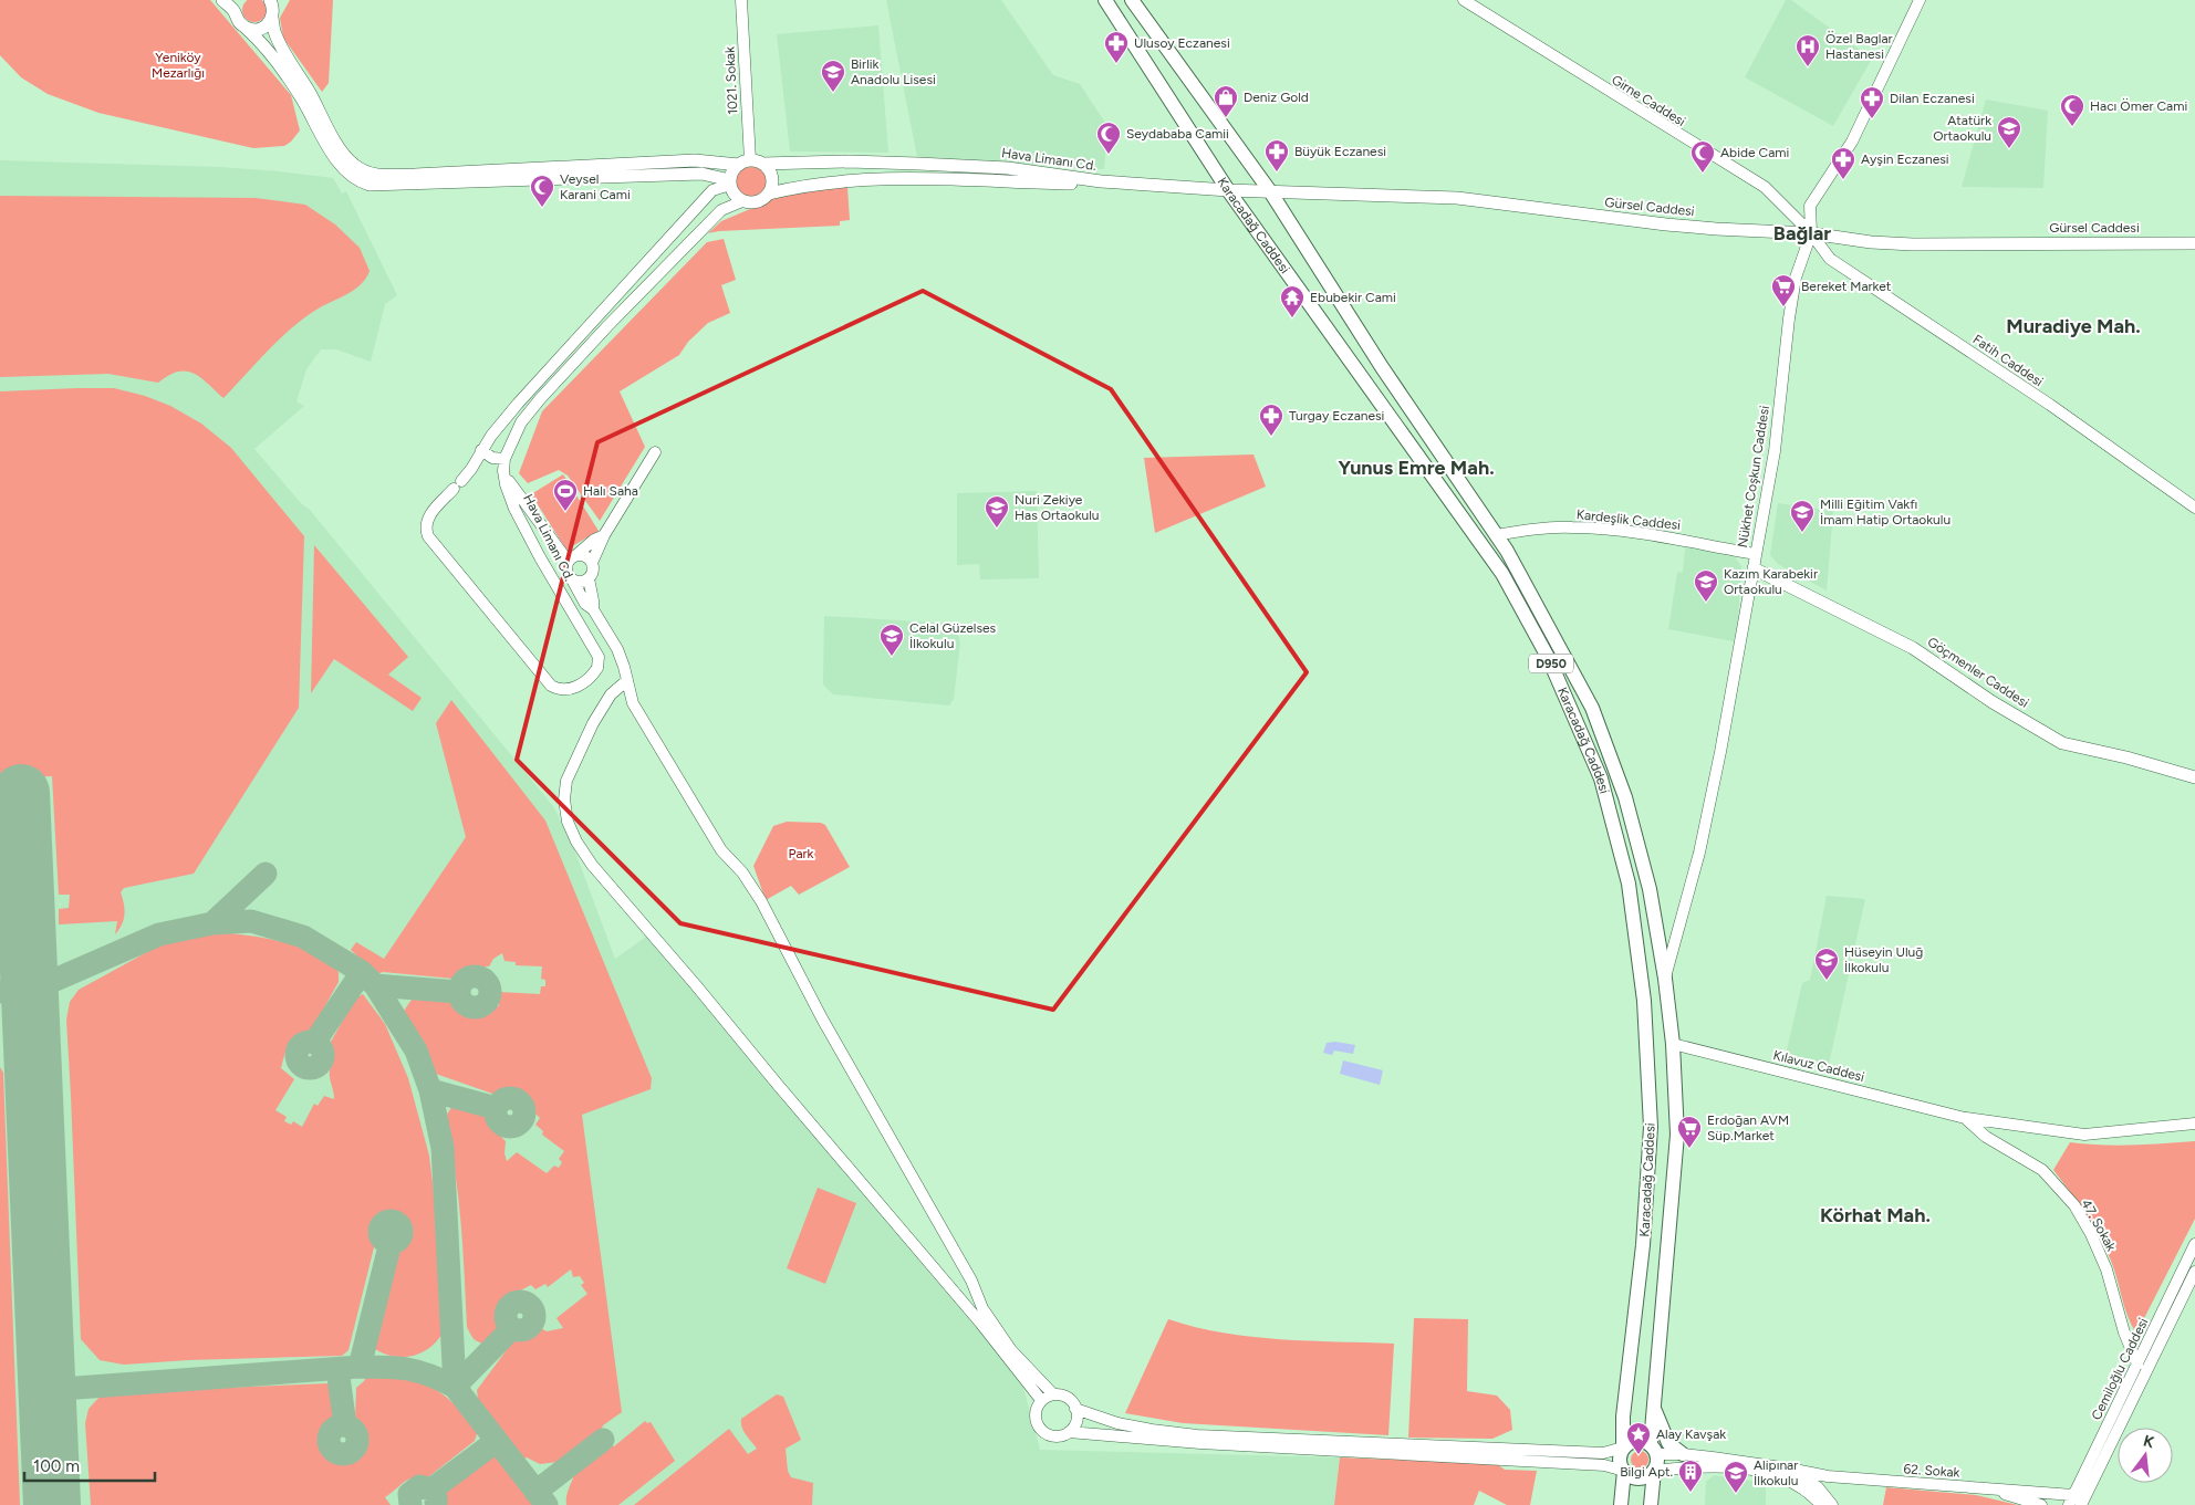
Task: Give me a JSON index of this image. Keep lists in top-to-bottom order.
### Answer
{
  "streets": {
    "highway": ["Karacadağ Caddesi", "D950"],
    "main road": ["Hava Limanı Cd.", "Gürsel Caddesi", "Göçmenler Caddesi"],
    "street": [
      "1021. Sokak",
      "Girne Caddesi",
      "Fatih Caddesi",
      "Nükhet Coşkun Caddesi",
      "Kardeşlik Caddesi",
      "Kılavuz Caddesi",
      "47. Sokak",
      "Cemiloğlu Caddesi",
      "62. Sokak"
    ]
  },
  "crossings": [
    ["1021. Sokak", "Hava Limanı Cd."],
    ["Girne Caddesi", "Gürsel Caddesi"],
    ["Girne Caddesi", "Fatih Caddesi"],
    ["Girne Caddesi", "Nükhet Coşkun Caddesi"],
    ["Hava Limanı Cd.", "Gürsel Caddesi"],
    ["Gürsel Caddesi", "Karacadağ Caddesi"],
    ["Gürsel Caddesi", "Fatih Caddesi"],
    ["Gürsel Caddesi", "Nükhet Coşkun Caddesi"],
    ["Karacadağ Caddesi", "Nükhet Coşkun Caddesi"],
    ["Karacadağ Caddesi", "Kardeşlik Caddesi"],
    ["Karacadağ Caddesi", "Kılavuz Caddesi"],
    ["Karacadağ Caddesi", "62. Sokak"],
    ["Fatih Caddesi", "Nükhet Coşkun Caddesi"],
    ["Nükhet Coşkun Caddesi", "Kardeşlik Caddesi"],
    ["Nükhet Coşkun Caddesi", "Göçmenler Caddesi"],
    ["Kılavuz Caddesi", "47. Sokak"],
    ["47. Sokak", "Cemiloğlu Caddesi"],
    ["Cemiloğlu Caddesi", "62. Sokak"]
  ],
  "districts": [
    "Bağlar",
    "Muradiye Mah.",
    "Yunus Emre Mah.",
    "Körhat Mah."
  ],
  "parks": ["Yeniköy Mezarlığı", "Park"],
  "places": {
    "pharmacy": [
      "Ulusoy Eczanesi",
      "Dilan Eczanesi",
      "Büyük Eczanesi",
      "Ayşin Eczanesi",
      "Turgay Eczanesi"
    ],
    "hospital": ["Özel Baglar Hastanesi"],
    "school or university": [
      "Birlik Anadolu Lisesi",
      "Atatürk Ortaokulu",
      "Nuri Zekiye Has Ortaokulu",
      "Milli Eğitim Vakfı İmam Hatip Ortaokulu",
      "Kazım Karabekir Ortaokulu",
      "Celal Güzelses İlkokulu",
      "Hüseyin Uluğ İlkokulu",
      "Alipınar İlkokulu"
    ],
    "shop": ["Deniz Gold"],
    "mosque": [
      "Hacı Ömer Cami",
      "Seydababa Camii",
      "Abide Cami",
      "Veysel Karani Cami"
    ],
    "supermarket": ["Bereket Market", "Erdoğan AVM Süp.Market"],
    "temple": ["Ebubekir Cami"],
    "sports": ["Halı Saha"],
    "place": ["Alay Kavşak"],
    "building": ["Bilgi Apt."]
  },
  "scale_bar": "100 m",
  "north": "top"
}
